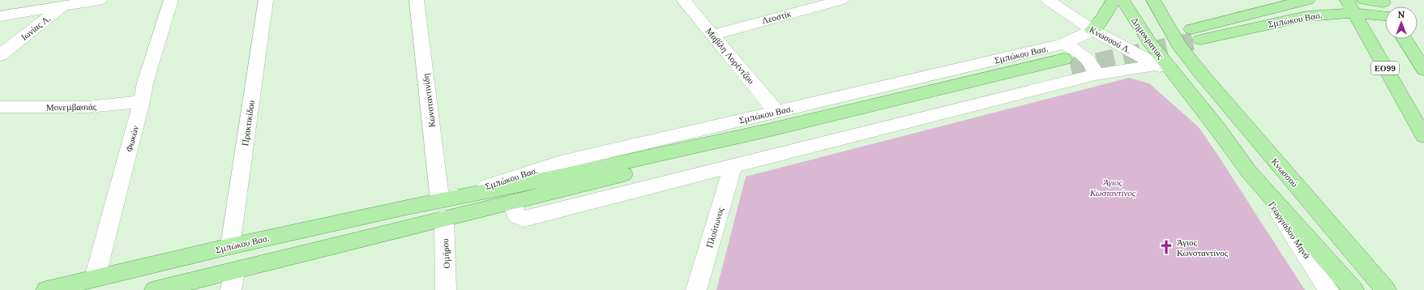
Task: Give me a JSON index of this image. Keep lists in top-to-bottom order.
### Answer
{
  "streets": {
    "main road": [
      "Σμπώκου Βασ.",
      "Δημοκρατίας",
      "ΕΟ99",
      "Κνωσσού"
    ],
    "street": [
      "Λεοστίκ",
      "Ιωνίας Λ.",
      "Κνωσσού Λ.",
      "Μαβίλη Λορέντζου",
      "Κωνσταντινίδη",
      "Μονεμβασιάς",
      "Πρακτικίδου",
      "Φωκών",
      "Πλούτωνος",
      "Γεωργιάδου Μηνά",
      "Ομήρου"
    ]
  },
  "crossings": [
    ["Λεοστίκ", "Μαβίλη Λορέντζου"],
    ["Σμπώκου Βασ.", "Κνωσσού Λ."],
    ["Σμπώκου Βασ.", "Μαβίλη Λορέντζου"],
    ["Σμπώκου Βασ.", "ΕΟ99"],
    ["Σμπώκου Βασ.", "Κωνσταντινίδη"],
    ["Σμπώκου Βασ.", "Πρακτικίδου"],
    ["Σμπώκου Βασ.", "Φωκών"],
    ["Σμπώκου Βασ.", "Ομήρου"],
    ["Δημοκρατίας", "Κνωσσού Λ."],
    ["Κωνσταντινίδη", "Ομήρου"],
    ["Μονεμβασιάς", "Φωκών"]
  ],
  "parks": ["Άγιος Κωσταντίνος"],
  "places": {
    "church": ["Άγιος Κωνσταντίνος"]
  },
  "north": "top"
}
